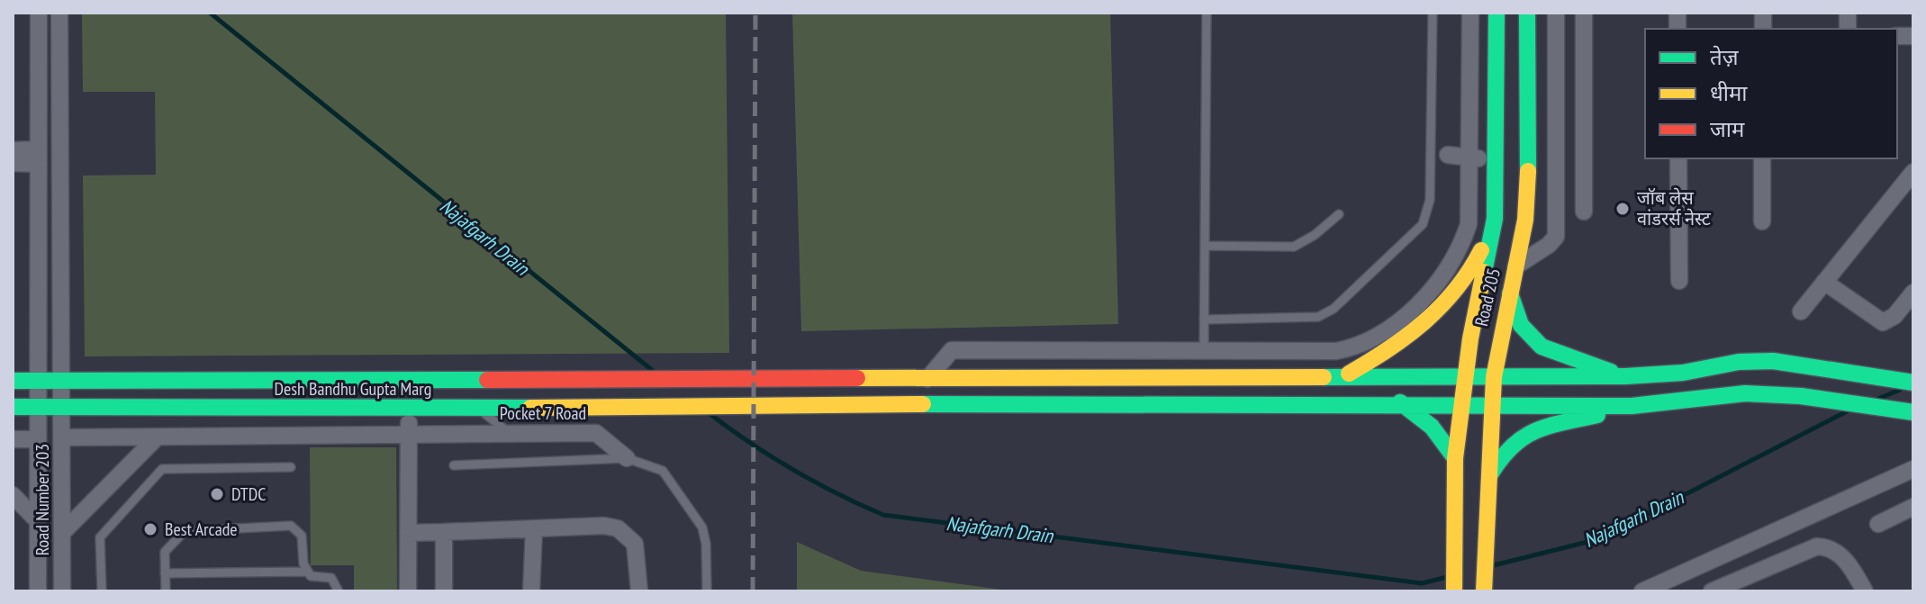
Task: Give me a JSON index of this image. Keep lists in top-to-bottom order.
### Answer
{
  "streets": {
    "street": [
      "Road 205",
      "Desh Bandhu Gupta Marg",
      "Pocket 7 Road",
      "Road Number 203"
    ]
  },
  "crossings": [
    ["Road 205", "Desh Bandhu Gupta Marg"],
    ["Desh Bandhu Gupta Marg", "Road Number 203"],
    ["Pocket 7 Road", "Road Number 203"]
  ],
  "water": ["Najafgarh Drain"],
  "places": ["जॉब लेस वांडरर्स नेस्ट", "DTDC", "Best Arcade"],
  "legend": ["तेज़", "धीमा", "जाम"]
}
